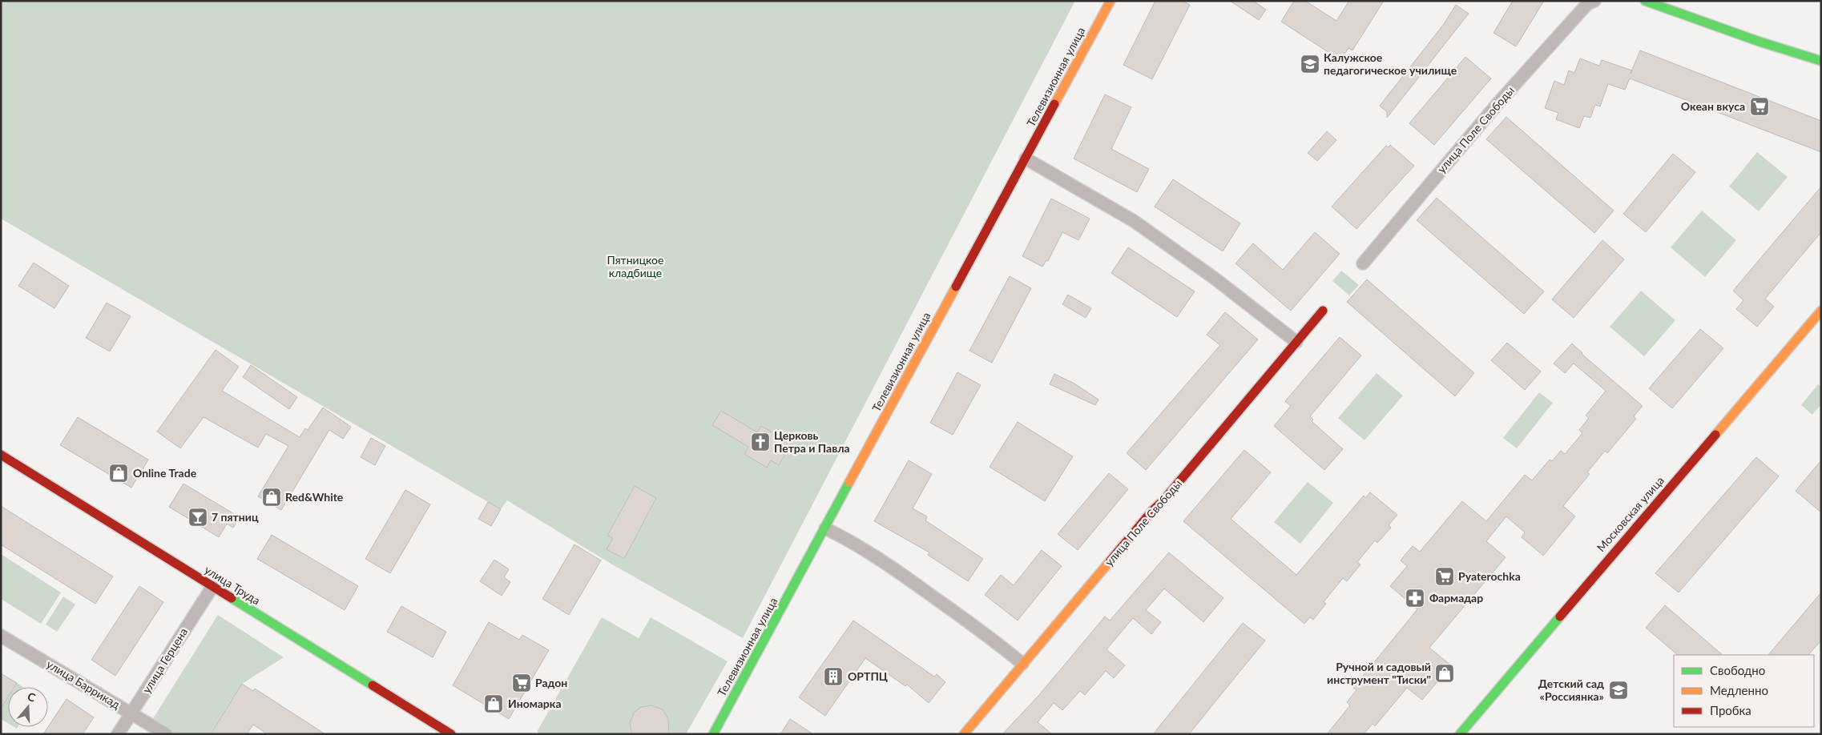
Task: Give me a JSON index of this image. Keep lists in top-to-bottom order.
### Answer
{
  "streets": {
    "main road": [
      "Телевизионная улица",
      "улица Поле Свободы",
      "Московская улица",
      "улица Труда"
    ],
    "street": ["улица Герцена", "улица Баррикад"]
  },
  "crossings": [
    ["улица Труда", "улица Герцена"],
    ["улица Герцена", "улица Баррикад"]
  ],
  "parks": ["Пятницкое кладбище"],
  "places": {
    "school or university": ["Калужское педагогическое училище", "Детский сад «Россиянка»"],
    "supermarket": ["Океан вкуса", "Pyaterochka", "Радон"],
    "church": ["Церковь Петра и Павла"],
    "shop": [
      "Online Trade",
      "Red&White",
      "Ручной и садовый инструмент \"Тиски\"",
      "Иномарка"
    ],
    "bar": ["7 пятниц"],
    "pharmacy": ["Фармадар"],
    "building": ["ОРТПЦ"]
  },
  "legend": ["Свободно", "Медленно", "Пробка"],
  "north": "top"
}
